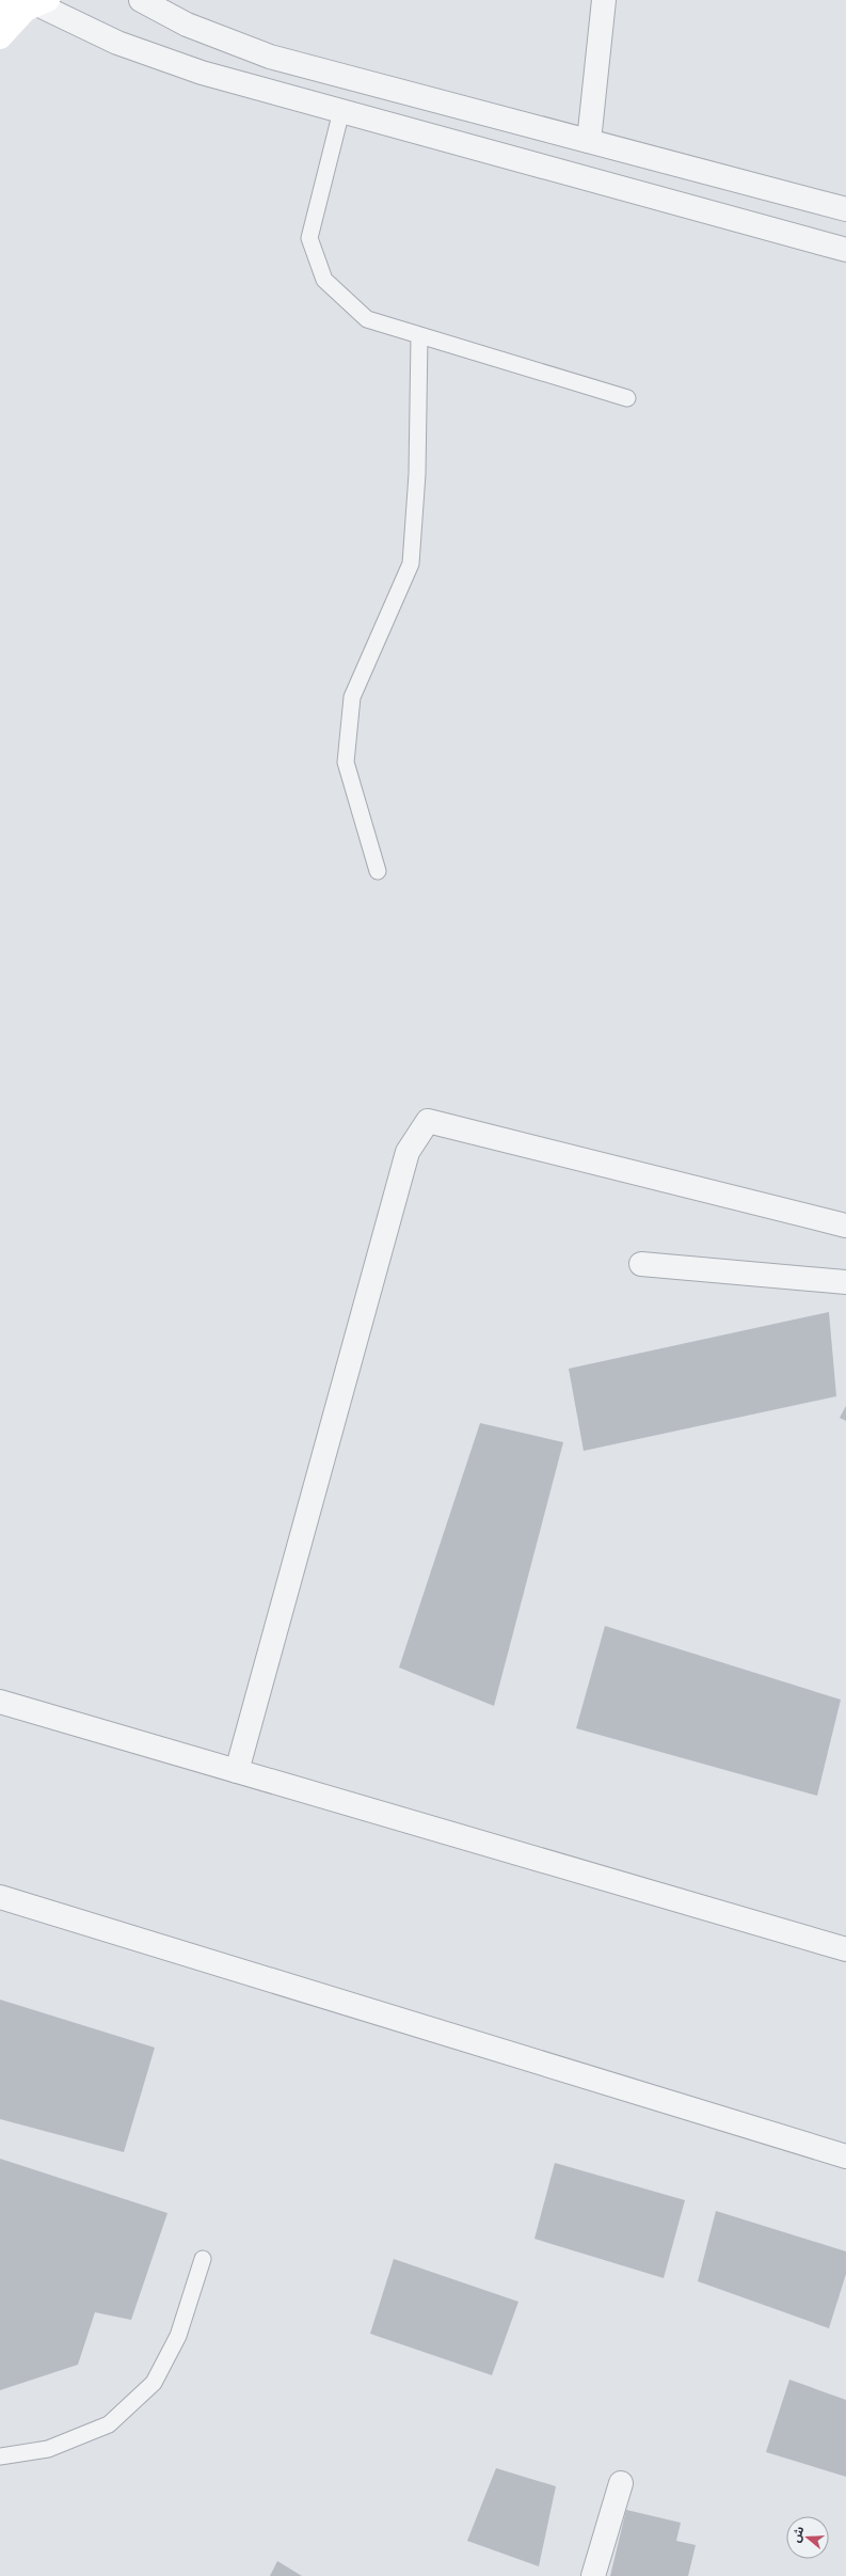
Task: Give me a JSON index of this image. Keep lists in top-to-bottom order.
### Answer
{
  "north": "left"
}
